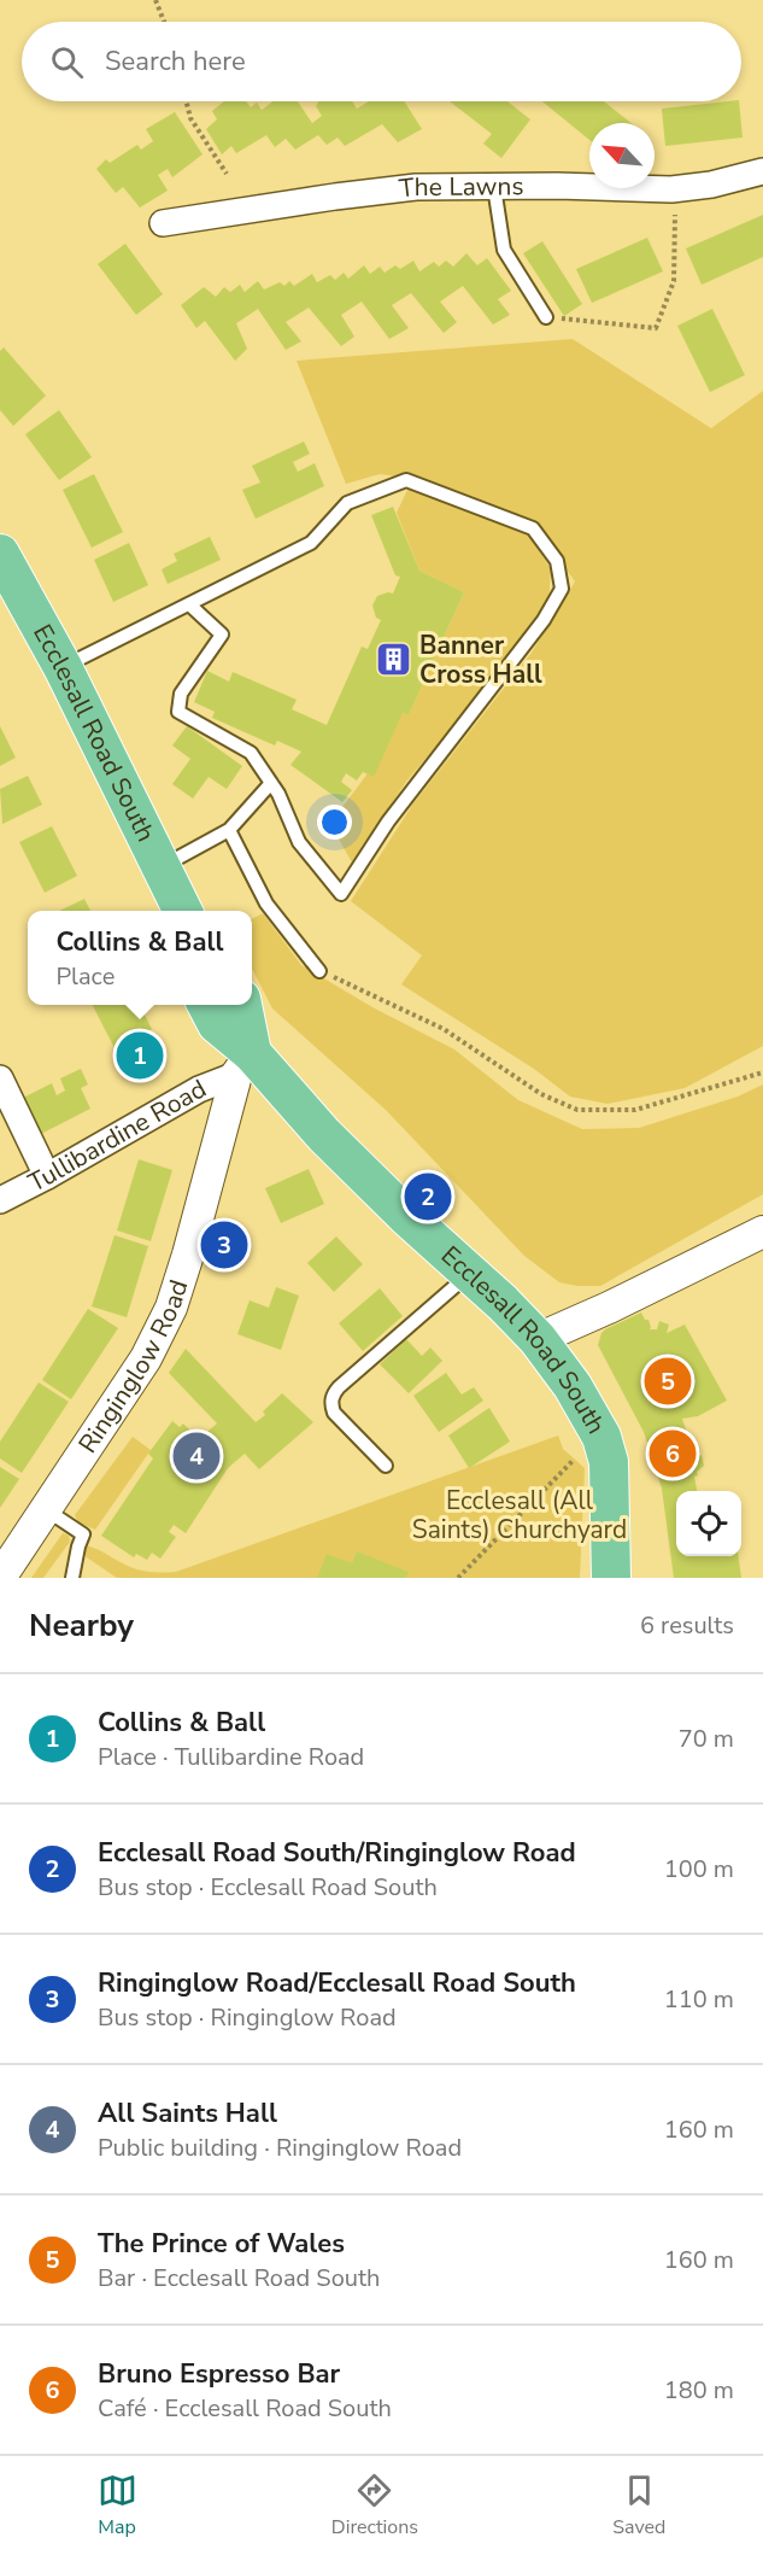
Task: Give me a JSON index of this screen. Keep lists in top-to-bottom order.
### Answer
{
  "streets": {
    "main road": ["Ecclesall Road South"],
    "street": ["The Lawns", "Tullibardine Road", "Ringinglow Road"]
  },
  "crossings": [
    ["Ecclesall Road South", "Tullibardine Road"],
    ["Ecclesall Road South", "Ringinglow Road"],
    ["Tullibardine Road", "Ringinglow Road"]
  ],
  "parks": ["Ecclesall (All Saints) Churchyard"],
  "places": {
    "building": ["Banner Cross Hall"]
  },
  "north": "top left",
  "page": {
    "search": "Search here",
    "popup": ["Collins & Ball", "Place"],
    "pins": [
      "1",
      "2",
      "3",
      "5",
      "6",
      "4"
    ],
    "heading": ["Nearby", "6 results"],
    "list": [
      {
        "mark": "1",
        "name": "Collins & Ball",
        "note": "Place · Tullibardine Road",
        "value": "70 m"
      },
      {
        "mark": "2",
        "name": "Ecclesall Road South/Ringinglow Road",
        "note": "Bus stop · Ecclesall Road South",
        "value": "100 m"
      },
      {
        "mark": "3",
        "name": "Ringinglow Road/Ecclesall Road South",
        "note": "Bus stop · Ringinglow Road",
        "value": "110 m"
      },
      {
        "mark": "4",
        "name": "All Saints Hall",
        "note": "Public building · Ringinglow Road",
        "value": "160 m"
      },
      {
        "mark": "5",
        "name": "The Prince of Wales",
        "note": "Bar · Ecclesall Road South",
        "value": "160 m"
      },
      {
        "mark": "6",
        "name": "Bruno Espresso Bar",
        "note": "Café · Ecclesall Road South",
        "value": "180 m"
      }
    ],
    "nav": ["Map", "Directions", "Saved"]
  }
}
